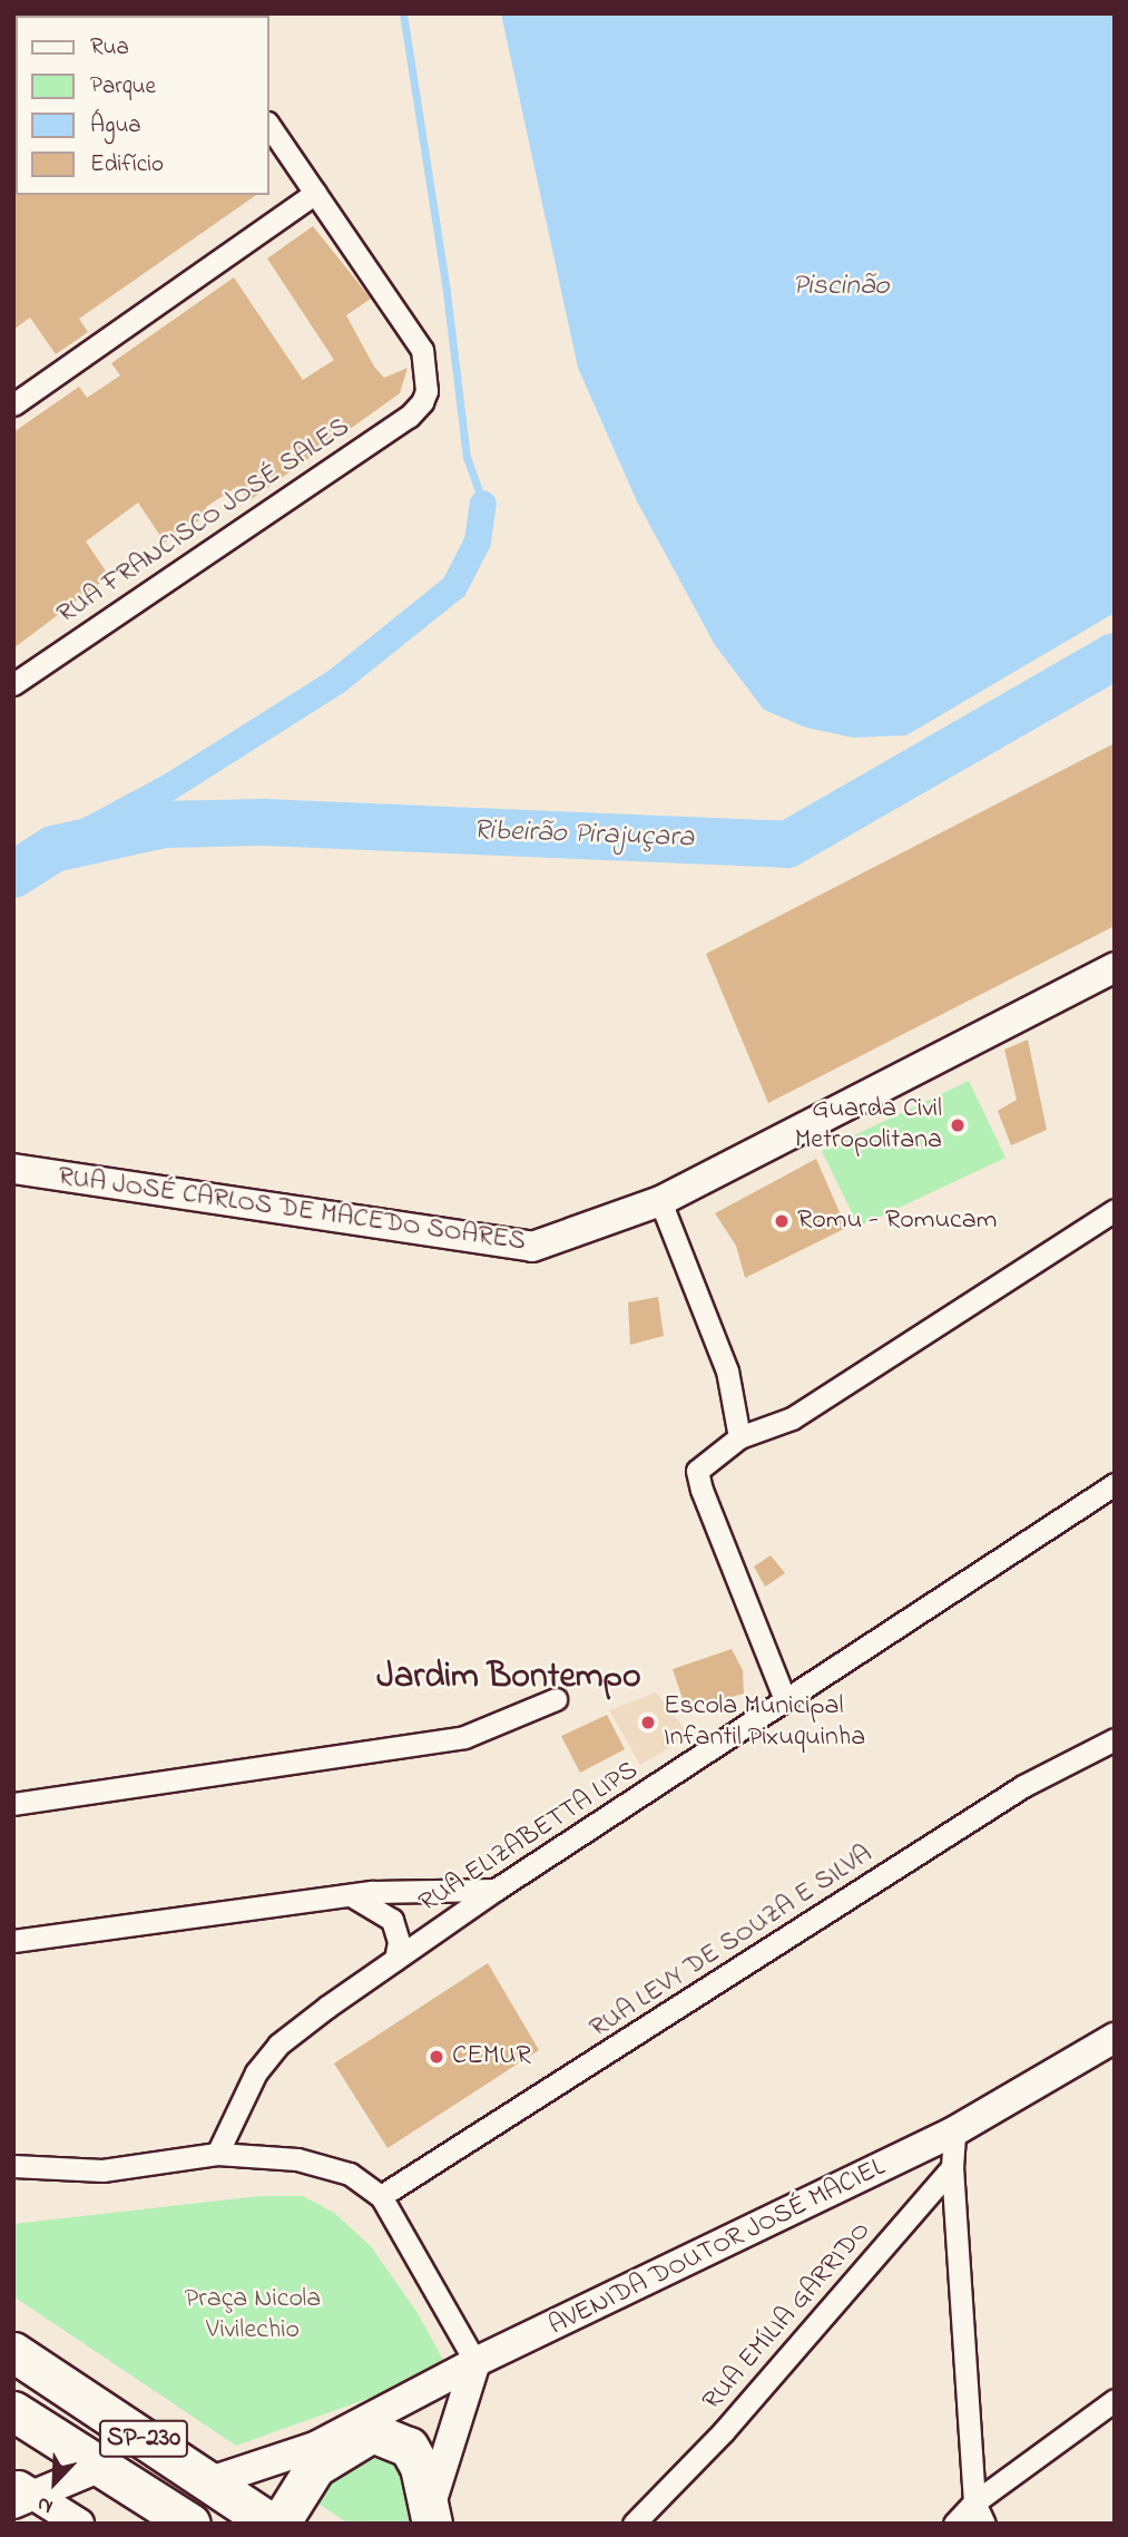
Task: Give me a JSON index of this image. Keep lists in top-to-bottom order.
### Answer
{
  "streets": {
    "highway": ["SP-230"],
    "street": [
      "RUA FRANCISCO JOSÉ SALES",
      "RUA JOSÉ CARLOS DE MACEDO SOARES",
      "RUA ELIZABETTA LIPS",
      "RUA LEVY DE SOUZA E SILVA",
      "AVENIDA DOUTOR JOSÉ MACIEL",
      "RUA EMÍLIA GARRIDO"
    ]
  },
  "crossings": [
    ["AVENIDA DOUTOR JOSÉ MACIEL", "SP-230"]
  ],
  "districts": ["Jardim Bontempo"],
  "water": ["Piscinão", "Ribeirão Pirajuçara"],
  "parks": ["Praça Nicola Vivilechio"],
  "places": [
    "Guarda Civil Metropolitana",
    "Romu - Romucam",
    "Escola Municipal Infantil Pixuquinha",
    "CEMUR"
  ],
  "legend": [
    "Rua",
    "Parque",
    "Água",
    "Edifício"
  ],
  "north": "bottom left"
}
